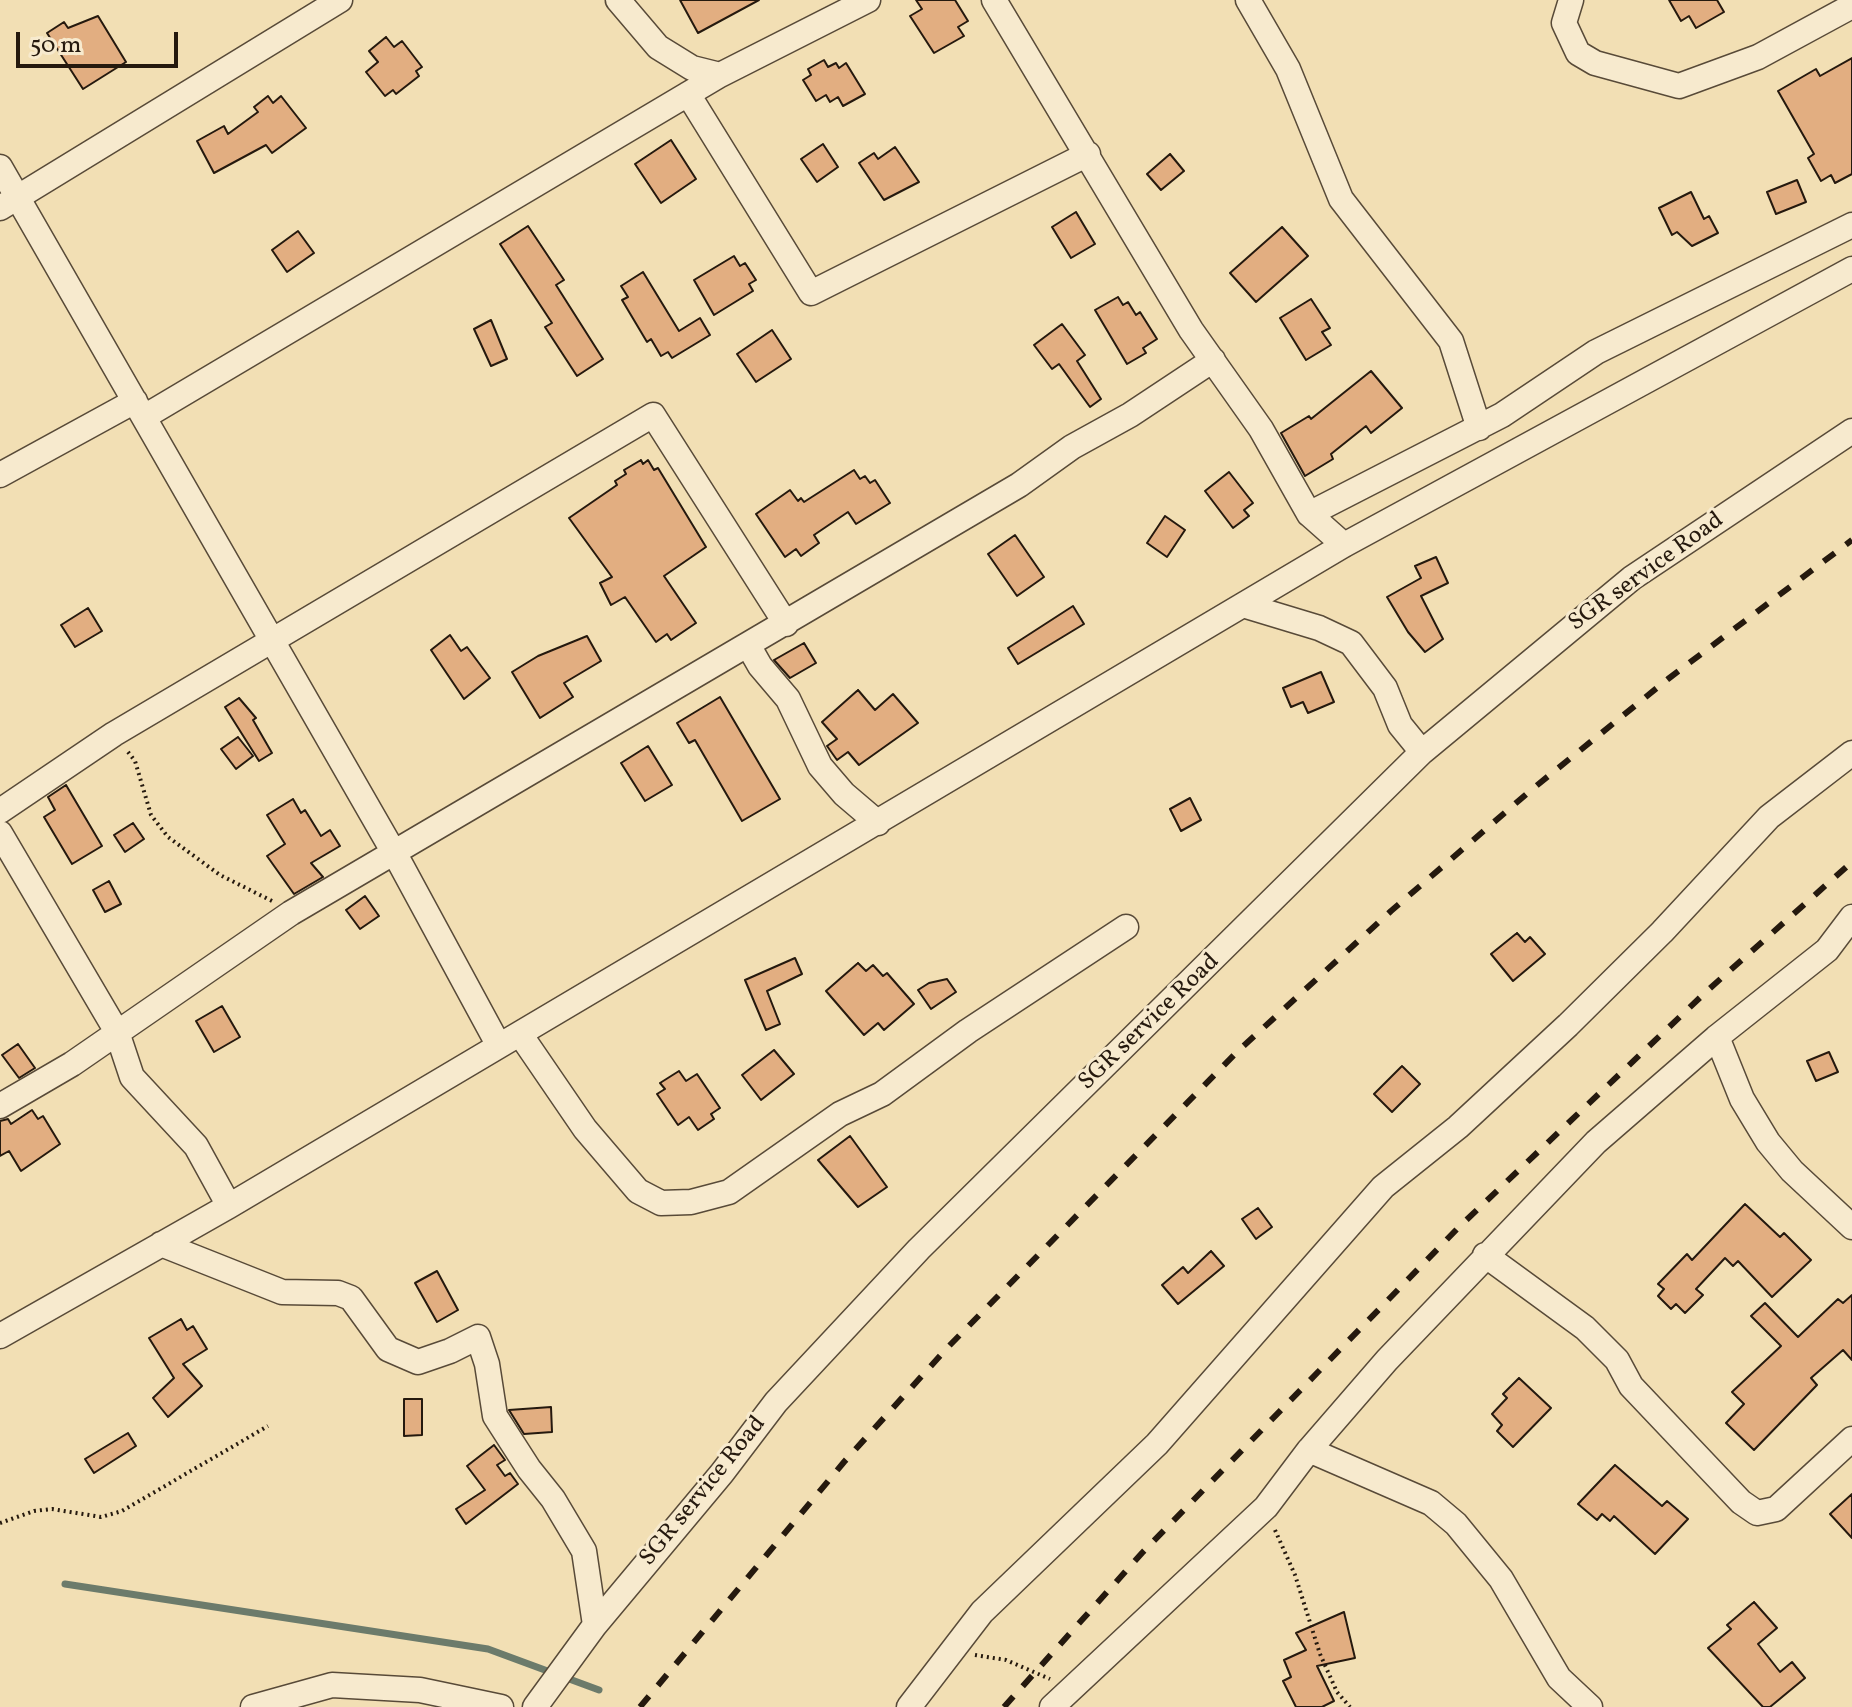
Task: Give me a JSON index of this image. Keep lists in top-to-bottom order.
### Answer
{
  "streets": {
    "street": ["SGR service Road"]
  },
  "scale_bar": "50 m"
}
